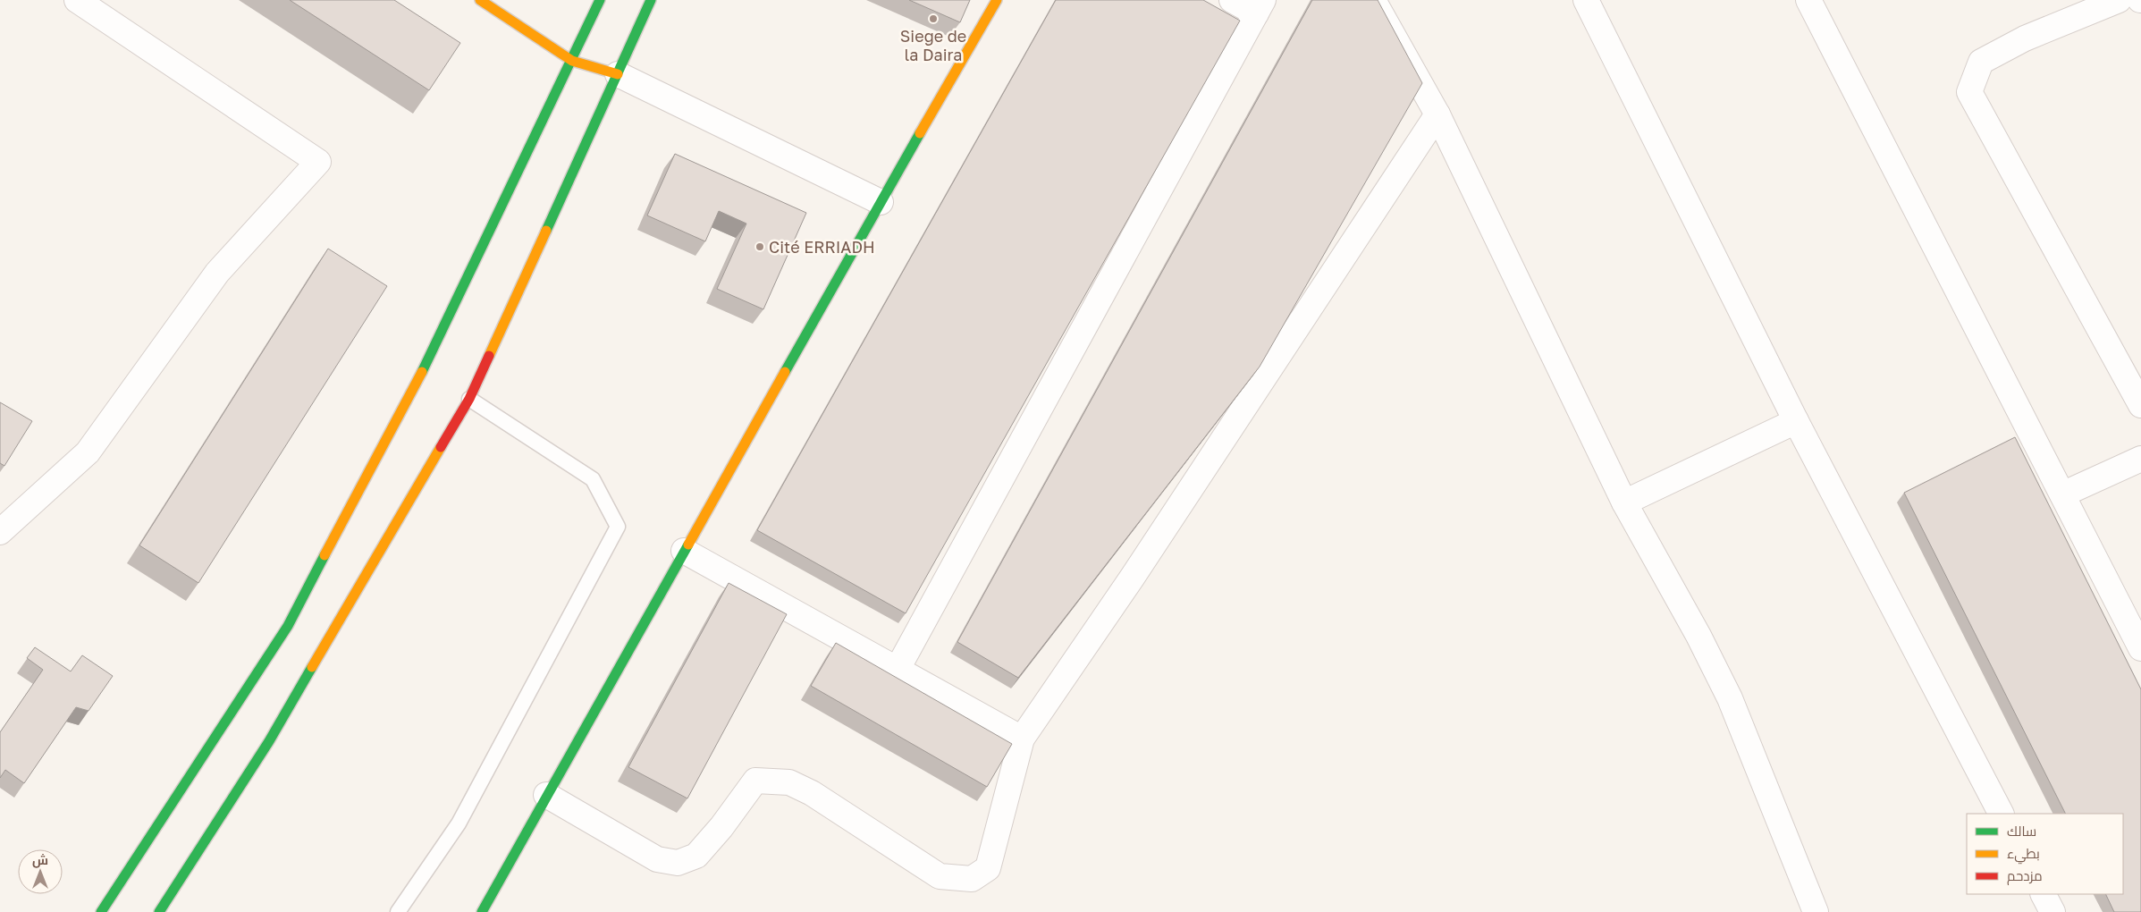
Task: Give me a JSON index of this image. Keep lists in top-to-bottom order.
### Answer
{
  "places": ["Siege de la Daira", "Cité ERRIADH"],
  "legend": ["سالك", "بطيء", "مزدحم"],
  "north": "top"
}
